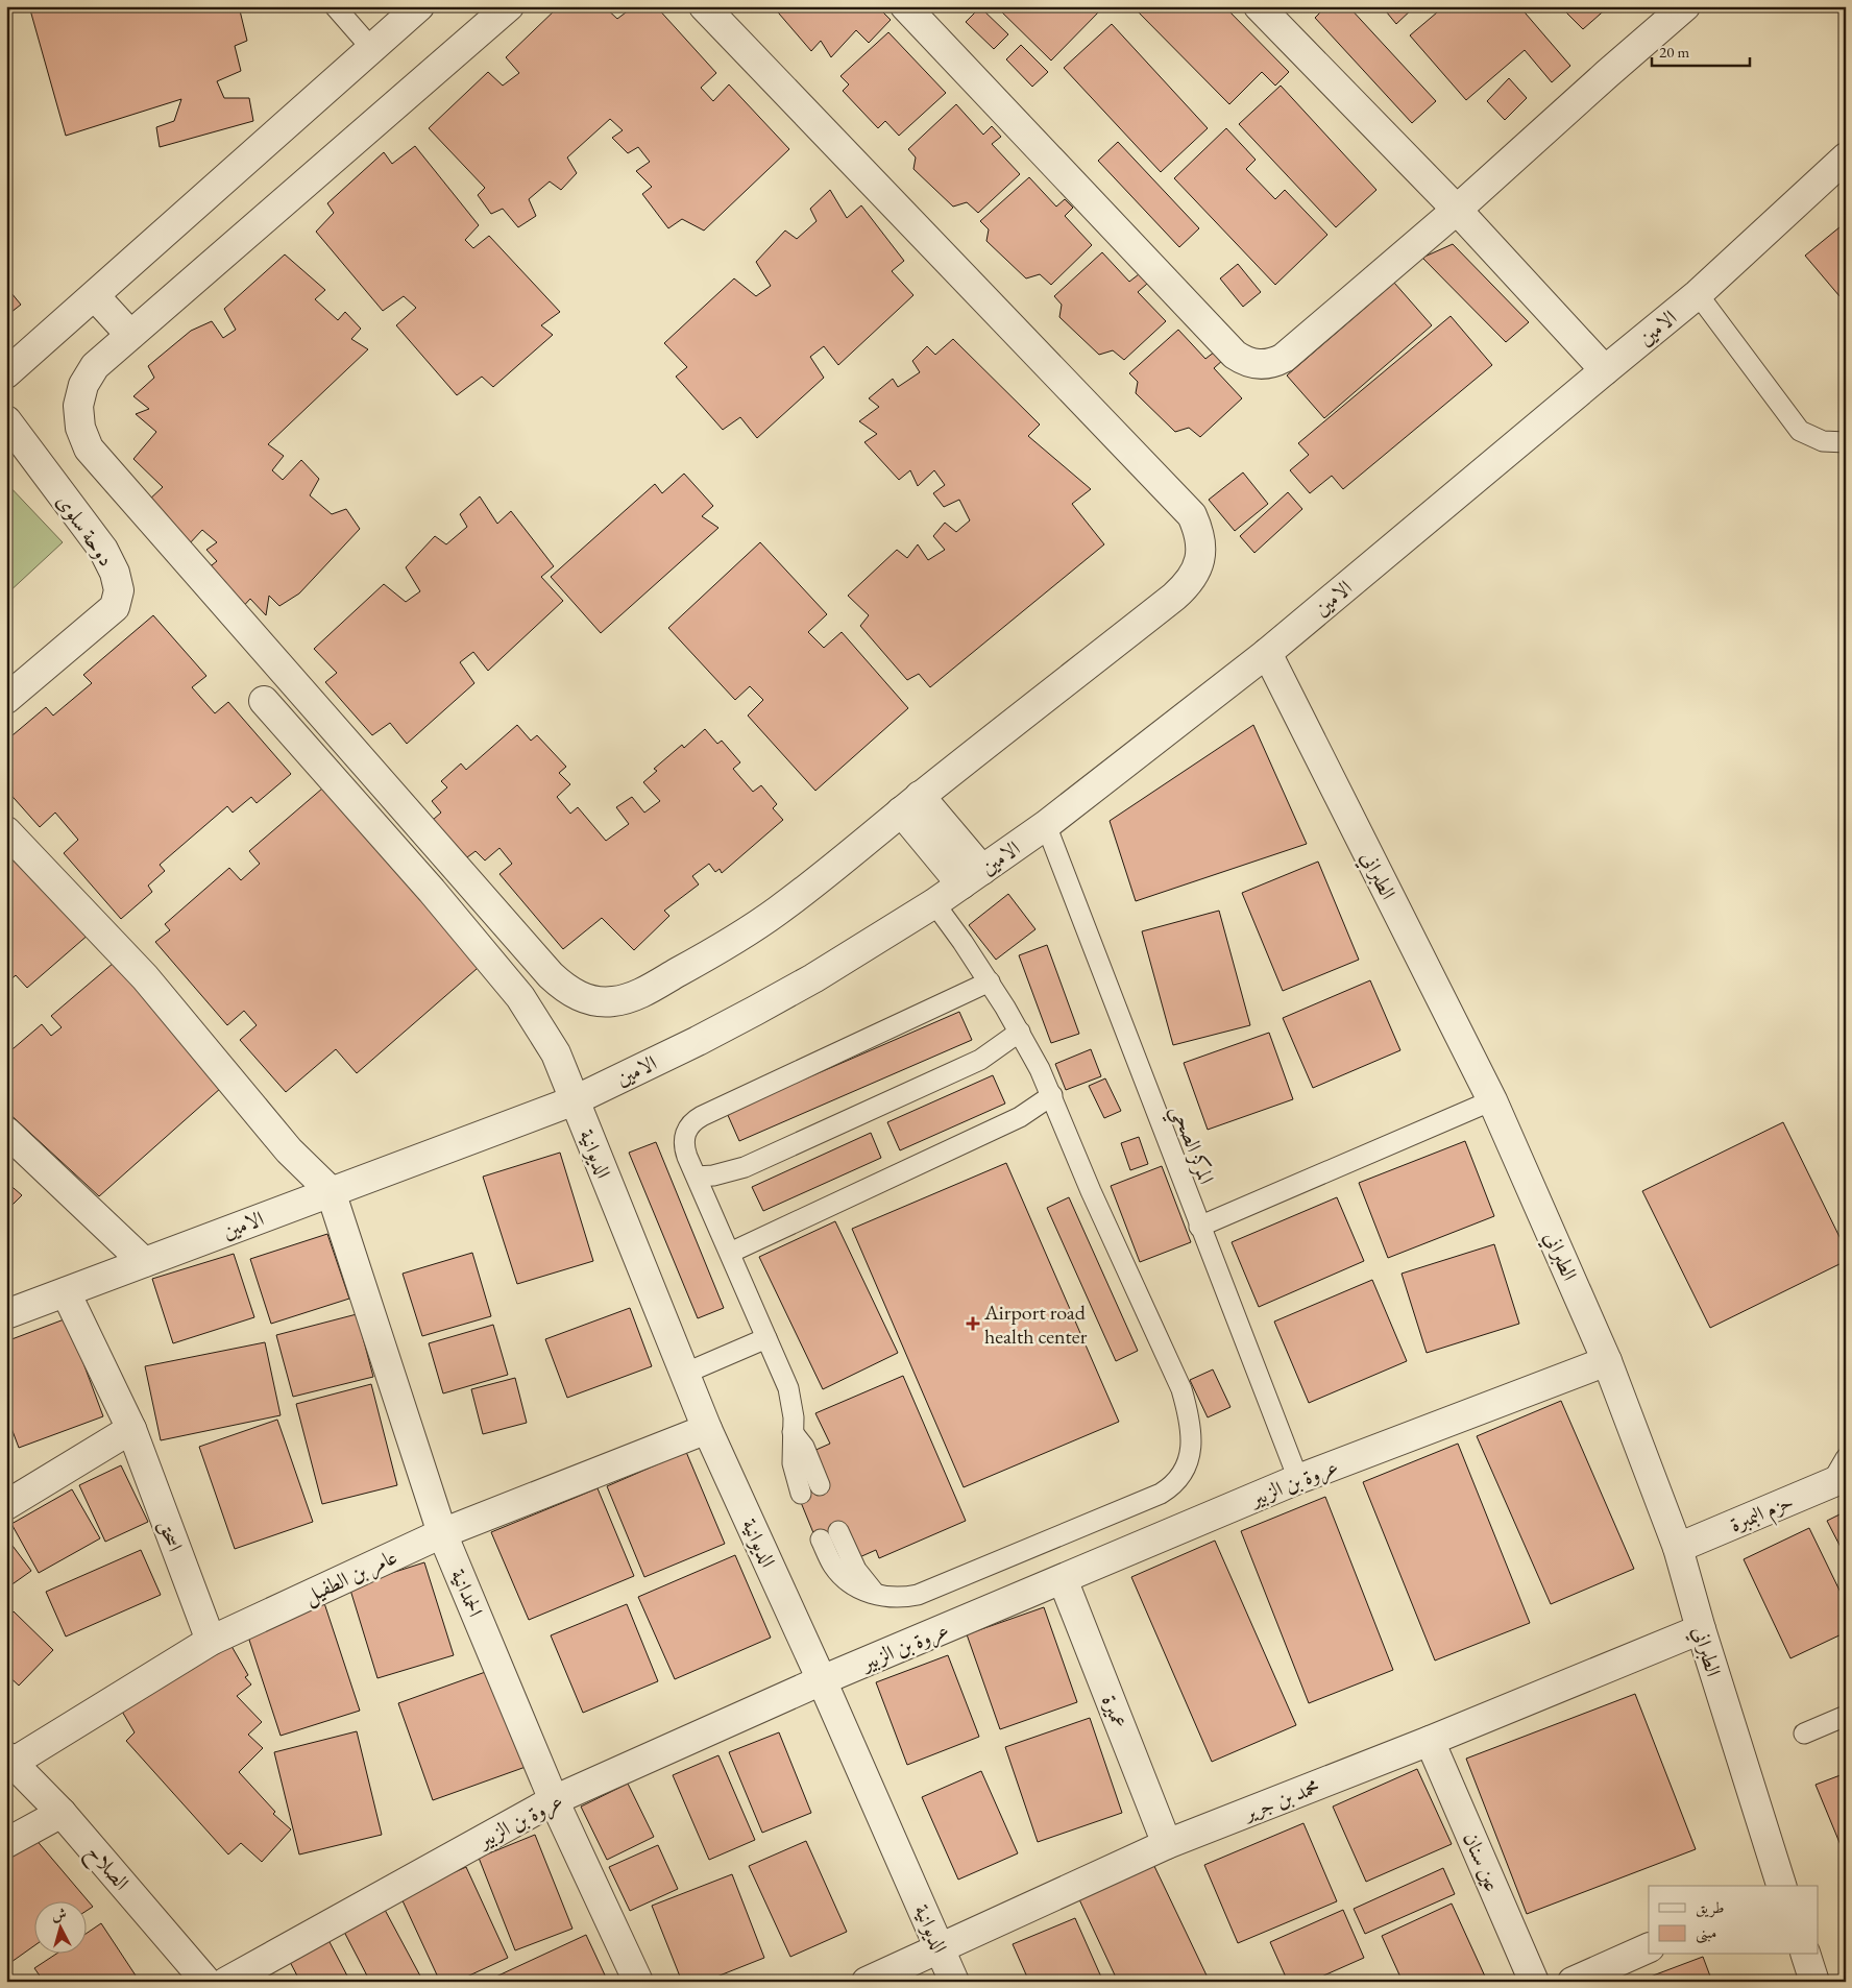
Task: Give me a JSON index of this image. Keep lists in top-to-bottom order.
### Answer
{
  "streets": {
    "street": [
      "الامين",
      "دوحة سلوى",
      "الطبراني",
      "الديوانية",
      "عروة بن الزبير",
      "حزم البمبرة",
      "اسحق",
      "عامر بن الطفيل",
      "الحمدانية",
      "عميرة",
      "محمد بن جرير",
      "عين سنان",
      "الصلاح"
    ],
    "lane": ["المركز الصحي"]
  },
  "crossings": [
    ["الامين", "الطبراني"],
    ["الامين", "المركز الصحي"],
    ["الامين", "الديوانية"],
    ["الامين", "اسحق"],
    ["الامين", "الحمدانية"],
    ["الطبراني", "عروة بن الزبير"],
    ["الطبراني", "حزم البمبرة"],
    ["الطبراني", "محمد بن جرير"],
    ["المركز الصحي", "عروة بن الزبير"],
    ["الديوانية", "عروة بن الزبير"],
    ["الديوانية", "عامر بن الطفيل"],
    ["الديوانية", "محمد بن جرير"],
    ["عروة بن الزبير", "الحمدانية"],
    ["عروة بن الزبير", "عميرة"],
    ["اسحق", "عامر بن الطفيل"],
    ["عامر بن الطفيل", "الحمدانية"],
    ["عامر بن الطفيل", "الصلاح"],
    ["عميرة", "محمد بن جرير"],
    ["محمد بن جرير", "عين سنان"]
  ],
  "places": {
    "health": ["Airport road health center"]
  },
  "legend": ["طريق", "مبنى"],
  "scale_bar": "20 m",
  "north": "top"
}
